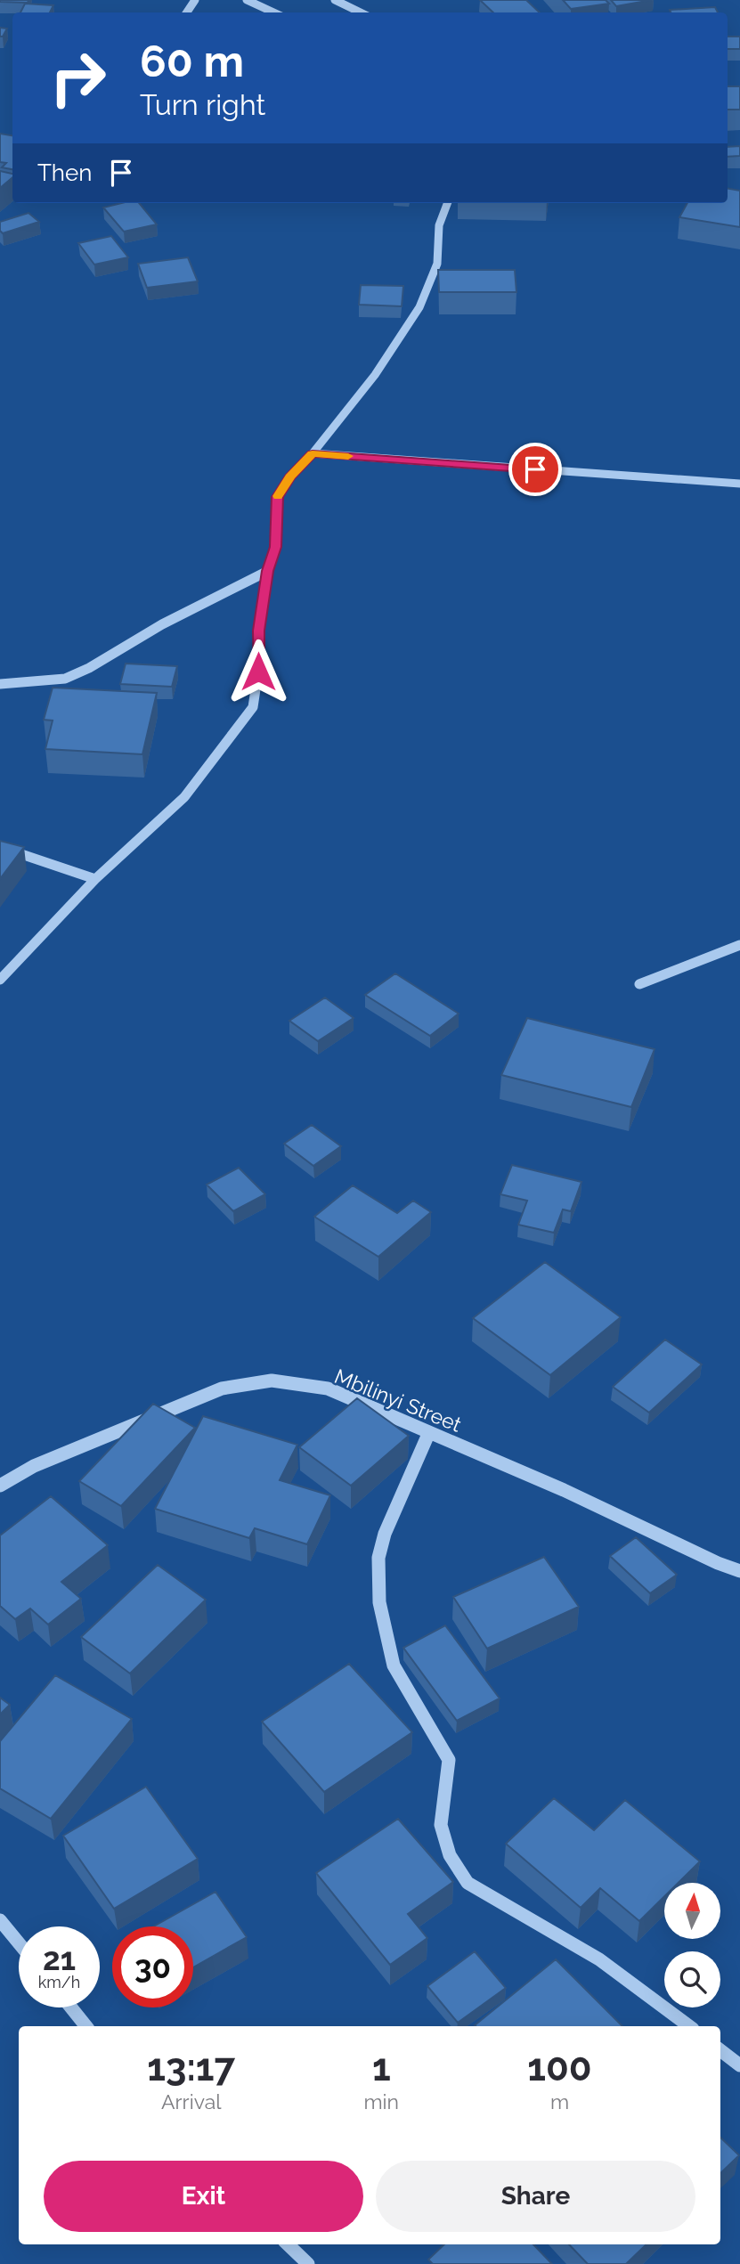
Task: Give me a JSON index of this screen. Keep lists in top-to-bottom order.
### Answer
{
  "streets": {
    "street": ["Mbilinyi Street"]
  },
  "north": "top",
  "page": {
    "turn": ["60 m", "Turn right"],
    "then": "Then",
    "speed": "21 km/h",
    "limit": "30",
    "eta": [
      "13:17",
      "Arrival",
      "1",
      "min",
      "100",
      "m"
    ],
    "buttons": ["Exit", "Share"]
  }
}
